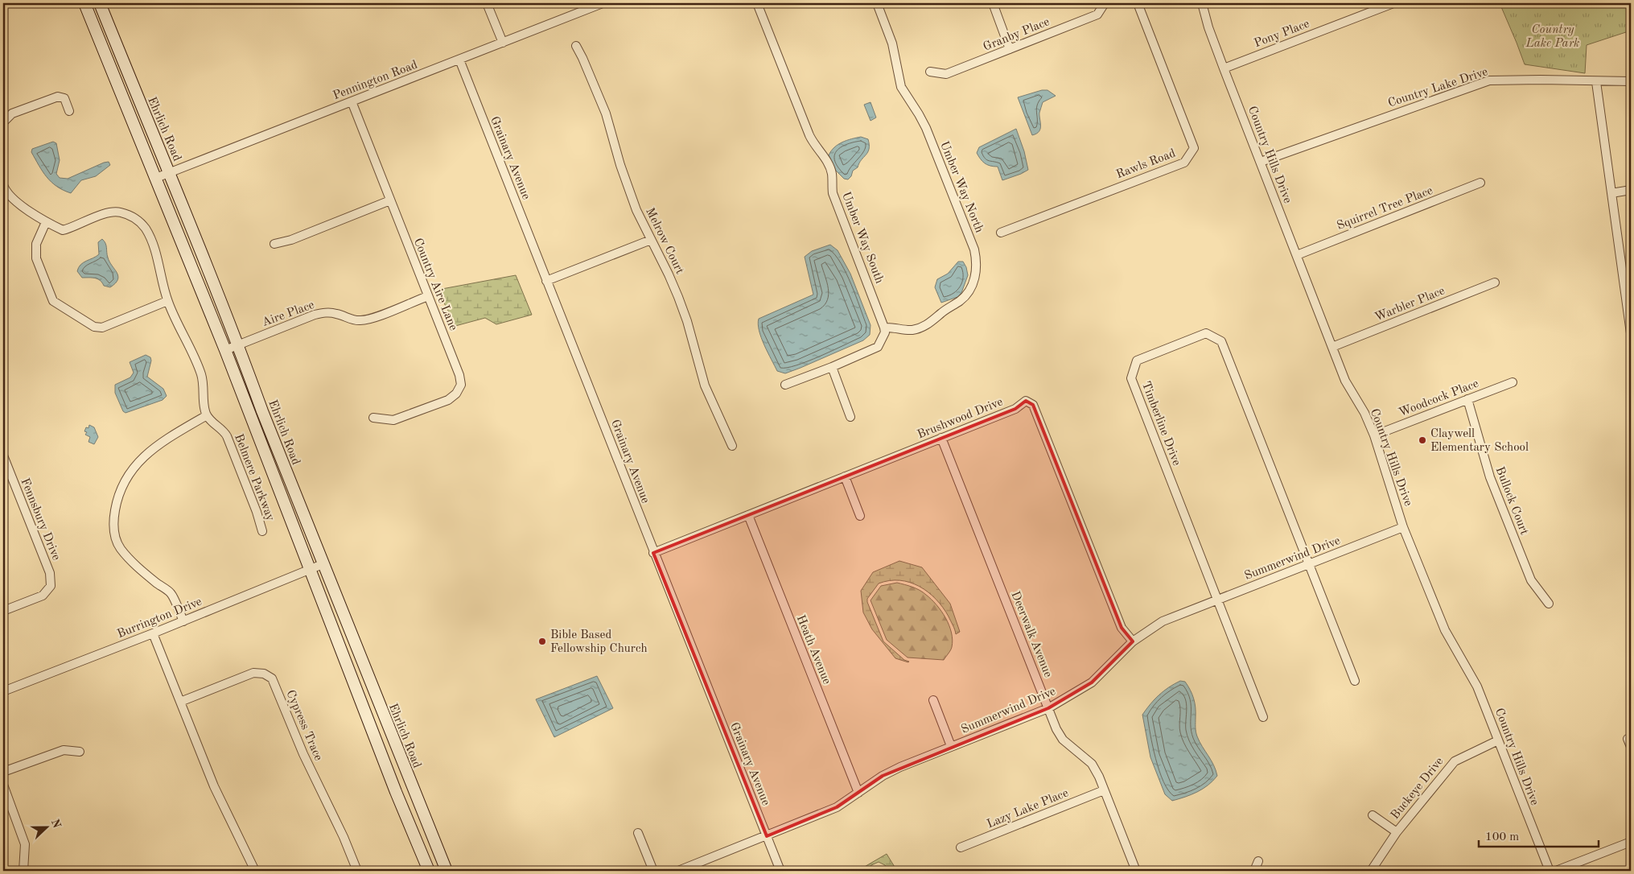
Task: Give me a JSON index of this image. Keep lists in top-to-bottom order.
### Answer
{
  "streets": {
    "main road": ["Ehrlich Road"],
    "street": [
      "Pony Place",
      "Granby Place",
      "Pennington Road",
      "Country Lake Drive",
      "Country Hills Drive",
      "Grainary Avenue",
      "Rawls Road",
      "Umber Way North",
      "Squirrel Tree Place",
      "Umber Way South",
      "Melrow Court",
      "Country Aire Lane",
      "Warbler Place",
      "Aire Place",
      "Woodcock Place",
      "Brushwood Drive",
      "Timberline Drive",
      "Belmere Parkway",
      "Bullock Court",
      "Fennsbury Drive",
      "Summerwind Drive",
      "Burrington Drive",
      "Deerwalk Avenue",
      "Heath Avenue",
      "Cypress Trace",
      "Buckeye Drive",
      "Lazy Lake Place"
    ]
  },
  "crossings": [
    ["Pony Place", "Country Hills Drive"],
    ["Pennington Road", "Ehrlich Road"],
    ["Pennington Road", "Grainary Avenue"],
    ["Pennington Road", "Country Aire Lane"],
    ["Country Lake Drive", "Country Hills Drive"],
    ["Ehrlich Road", "Aire Place"],
    ["Ehrlich Road", "Burrington Drive"],
    ["Country Hills Drive", "Squirrel Tree Place"],
    ["Country Hills Drive", "Warbler Place"],
    ["Country Hills Drive", "Woodcock Place"],
    ["Country Hills Drive", "Summerwind Drive"],
    ["Country Hills Drive", "Buckeye Drive"],
    ["Grainary Avenue", "Brushwood Drive"],
    ["Grainary Avenue", "Summerwind Drive"],
    ["Umber Way North", "Umber Way South"],
    ["Country Aire Lane", "Aire Place"],
    ["Woodcock Place", "Bullock Court"],
    ["Brushwood Drive", "Summerwind Drive"],
    ["Brushwood Drive", "Deerwalk Avenue"],
    ["Brushwood Drive", "Heath Avenue"],
    ["Timberline Drive", "Summerwind Drive"],
    ["Summerwind Drive", "Deerwalk Avenue"],
    ["Summerwind Drive", "Heath Avenue"],
    ["Deerwalk Avenue", "Lazy Lake Place"]
  ],
  "parks": ["Country Lake Park"],
  "places": ["Claywell Elementary School", "Bible Based Fellowship Church"],
  "scale_bar": "100 m",
  "north": "right"
}
